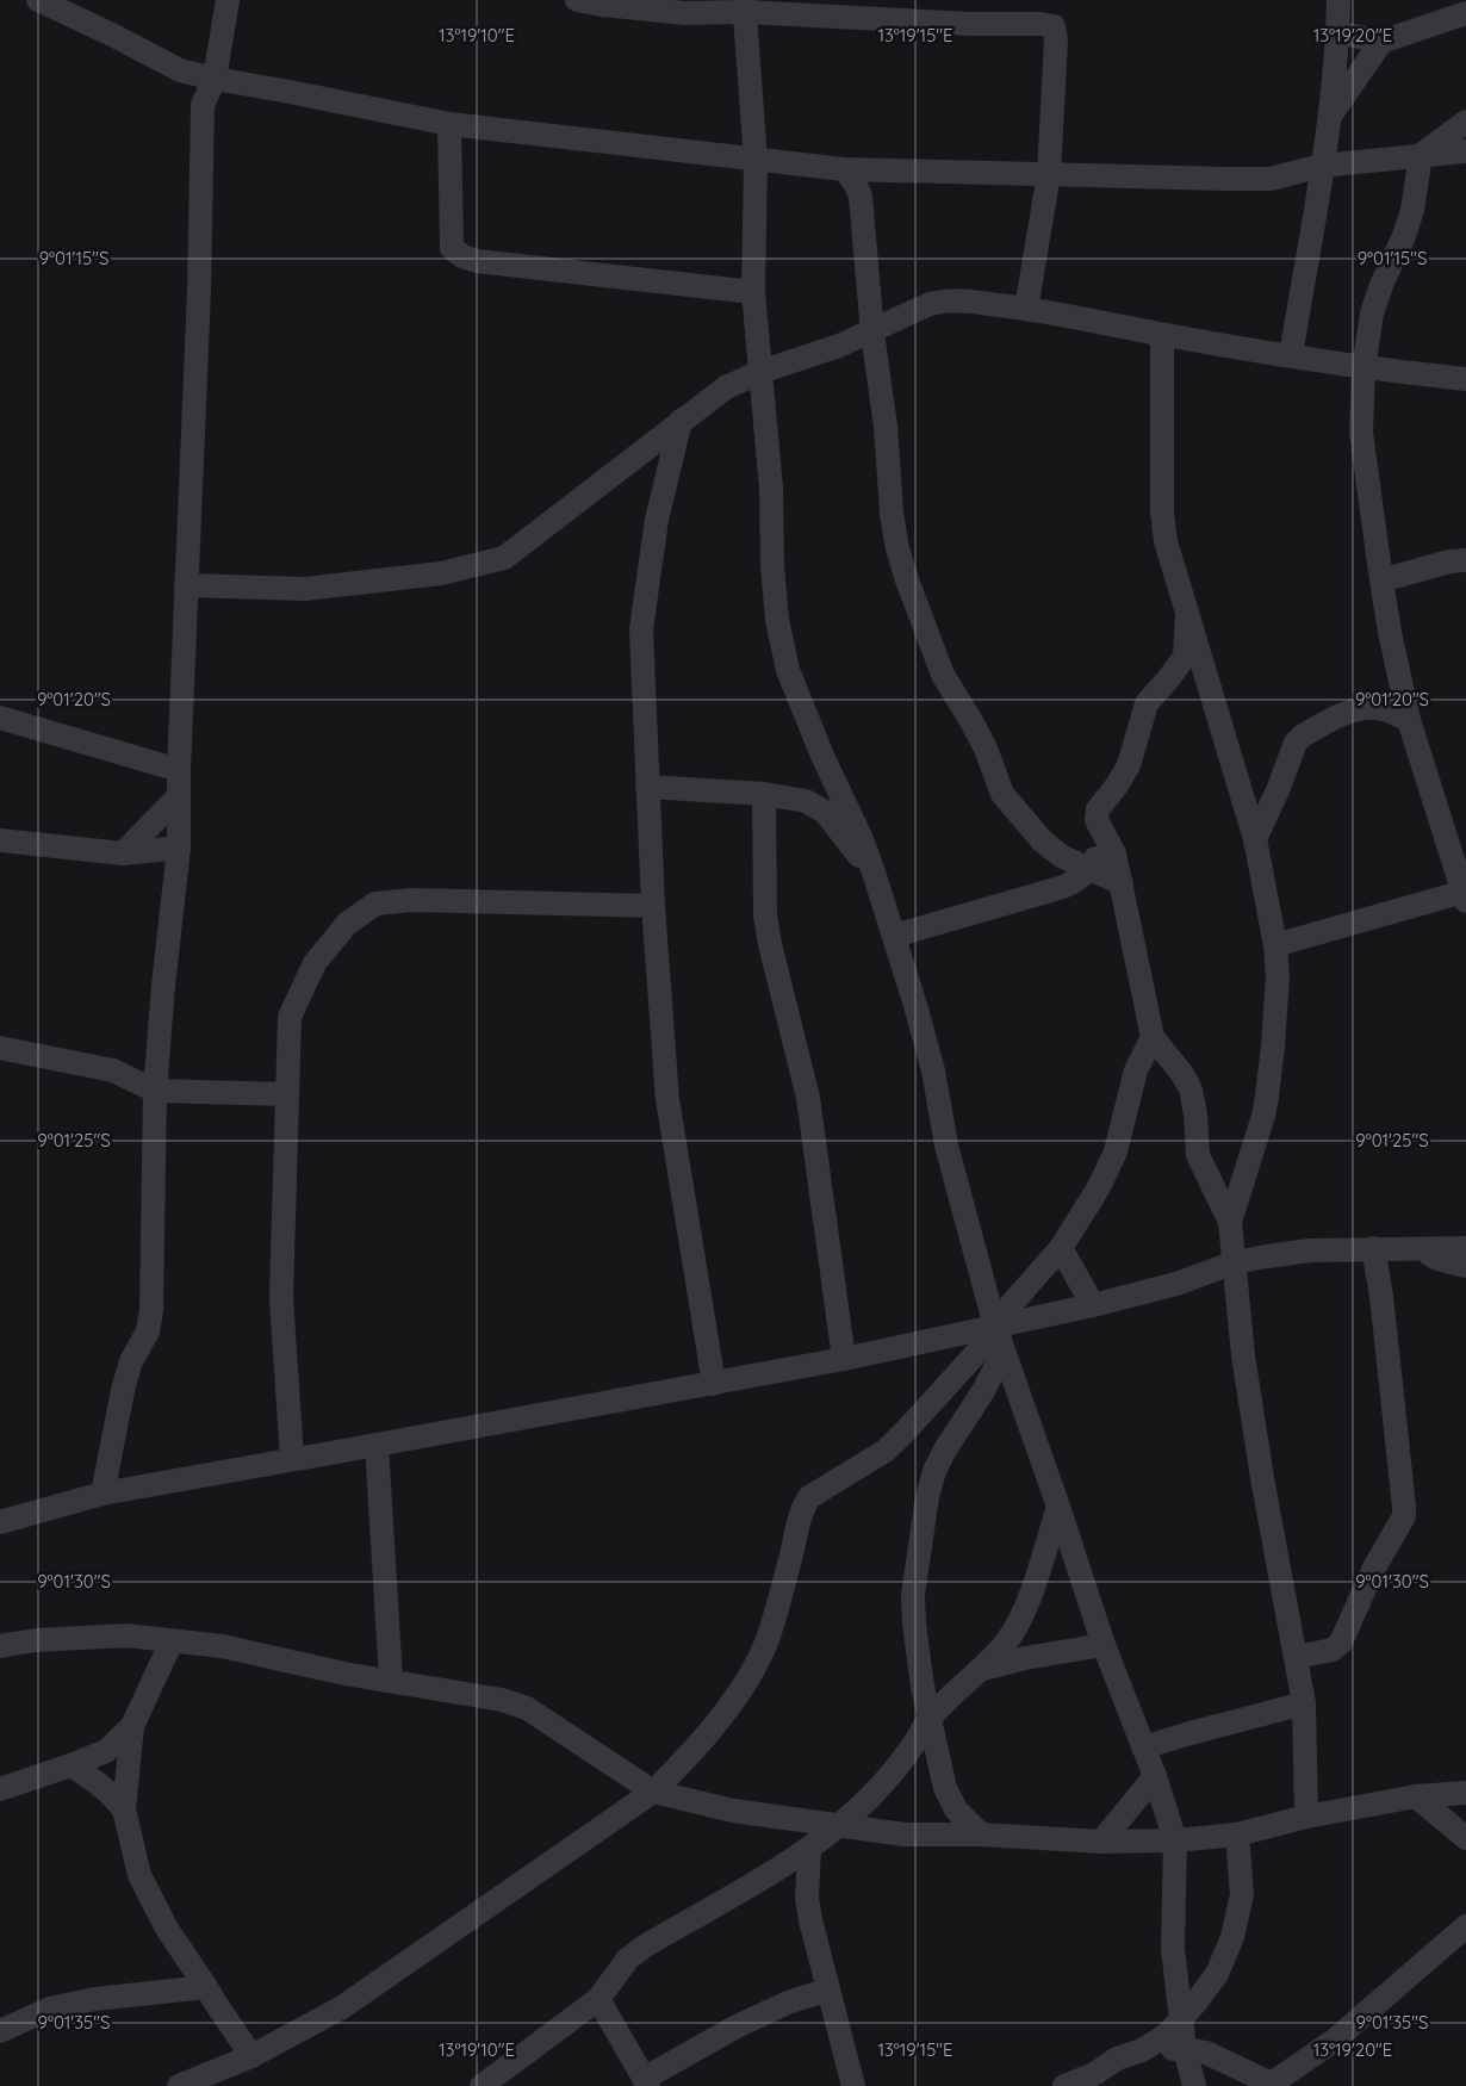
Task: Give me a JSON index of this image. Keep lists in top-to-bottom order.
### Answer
{
  "coordinates": [
    "13°19'10\"E",
    "13°19'15\"E",
    "13°19'20\"E",
    "9°01'15\"S",
    "9°01'20\"S",
    "9°01'25\"S",
    "9°01'30\"S",
    "9°01'35\"S"
  ]
}
